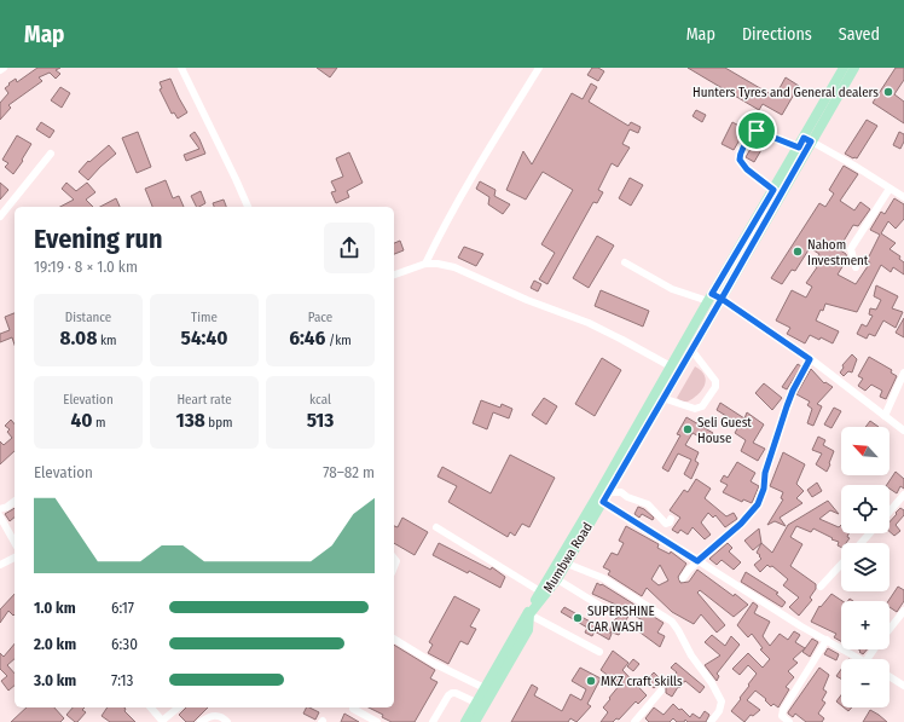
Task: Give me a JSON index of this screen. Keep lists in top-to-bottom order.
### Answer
{
  "streets": {
    "main road": ["Mumbwa Road"]
  },
  "places": [
    "Hunters Tyres and General dealers",
    "Nahom Investment",
    "Seli Guest House",
    "SUPERSHINE CAR WASH",
    "MKZ craft skills"
  ],
  "north": "top left",
  "page": {
    "header": "Map",
    "nav": ["Map", "Directions", "Saved"],
    "heading": ["Evening run", "19:19 · 8 × 1.0 km"],
    "stats": [
      ["Distance", "8.08 km"],
      ["Time", "54:40"],
      ["Pace", "6:46 /km"],
      ["Elevation", "40 m"],
      ["Heart rate", "138 bpm"],
      ["kcal", "513"]
    ],
    "map_buttons": ["+", "−"],
    "chart": ["Elevation", "78–82 m"],
    "list": [
      {
        "name": "1.0 km",
        "note": "6:17"
      },
      {
        "name": "2.0 km",
        "note": "6:30"
      },
      {
        "name": "3.0 km",
        "note": "7:13"
      }
    ]
  }
}
